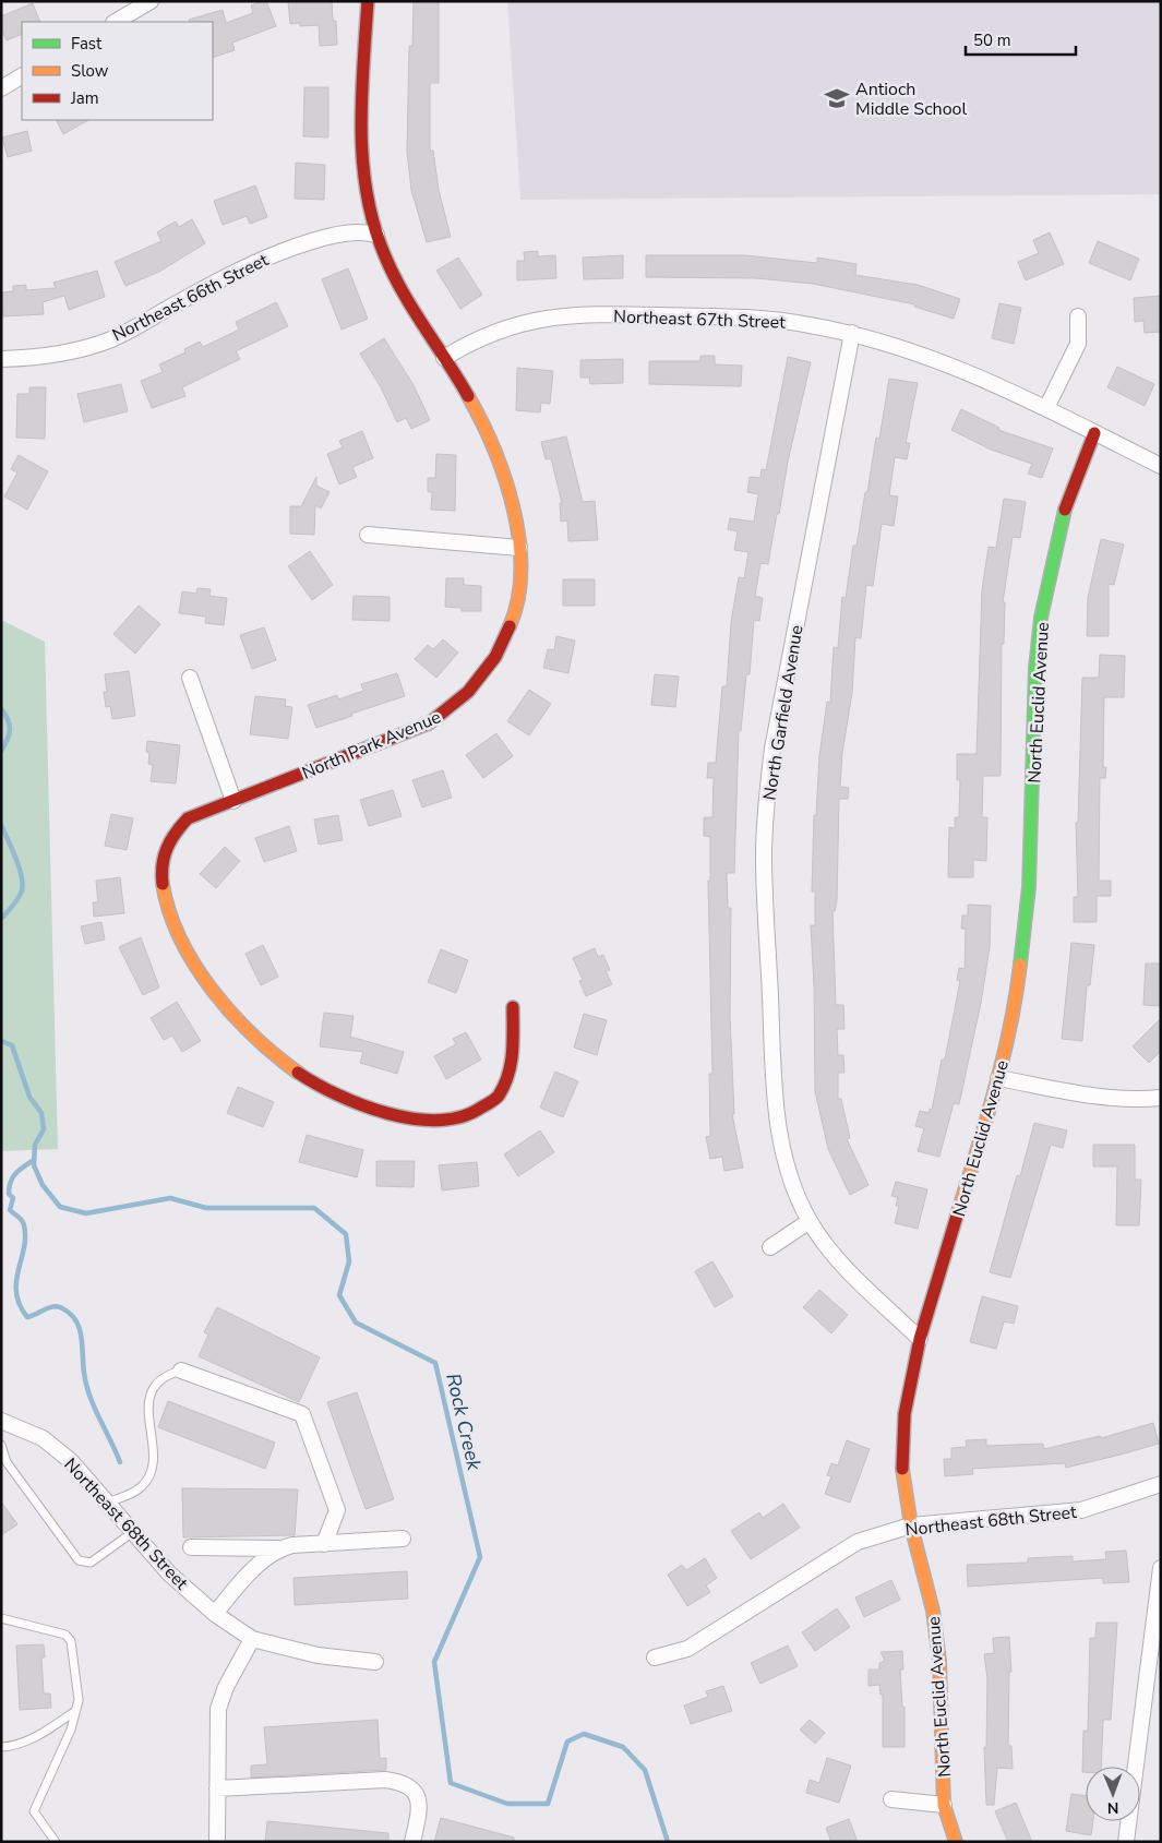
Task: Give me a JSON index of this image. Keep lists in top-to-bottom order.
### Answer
{
  "streets": {
    "street": [
      "Northeast 66th Street",
      "Northeast 67th Street",
      "North Euclid Avenue",
      "North Garfield Avenue",
      "North Park Avenue",
      "Northeast 68th Street"
    ]
  },
  "crossings": [
    ["Northeast 66th Street", "North Park Avenue"],
    ["Northeast 67th Street", "North Euclid Avenue"],
    ["Northeast 67th Street", "North Garfield Avenue"],
    ["Northeast 67th Street", "North Park Avenue"],
    ["North Euclid Avenue", "North Garfield Avenue"],
    ["North Euclid Avenue", "Northeast 68th Street"]
  ],
  "water": ["Rock Creek"],
  "places": {
    "school or university": ["Antioch Middle School"]
  },
  "legend": ["Fast", "Slow", "Jam"],
  "scale_bar": "50 m",
  "north": "bottom"
}
